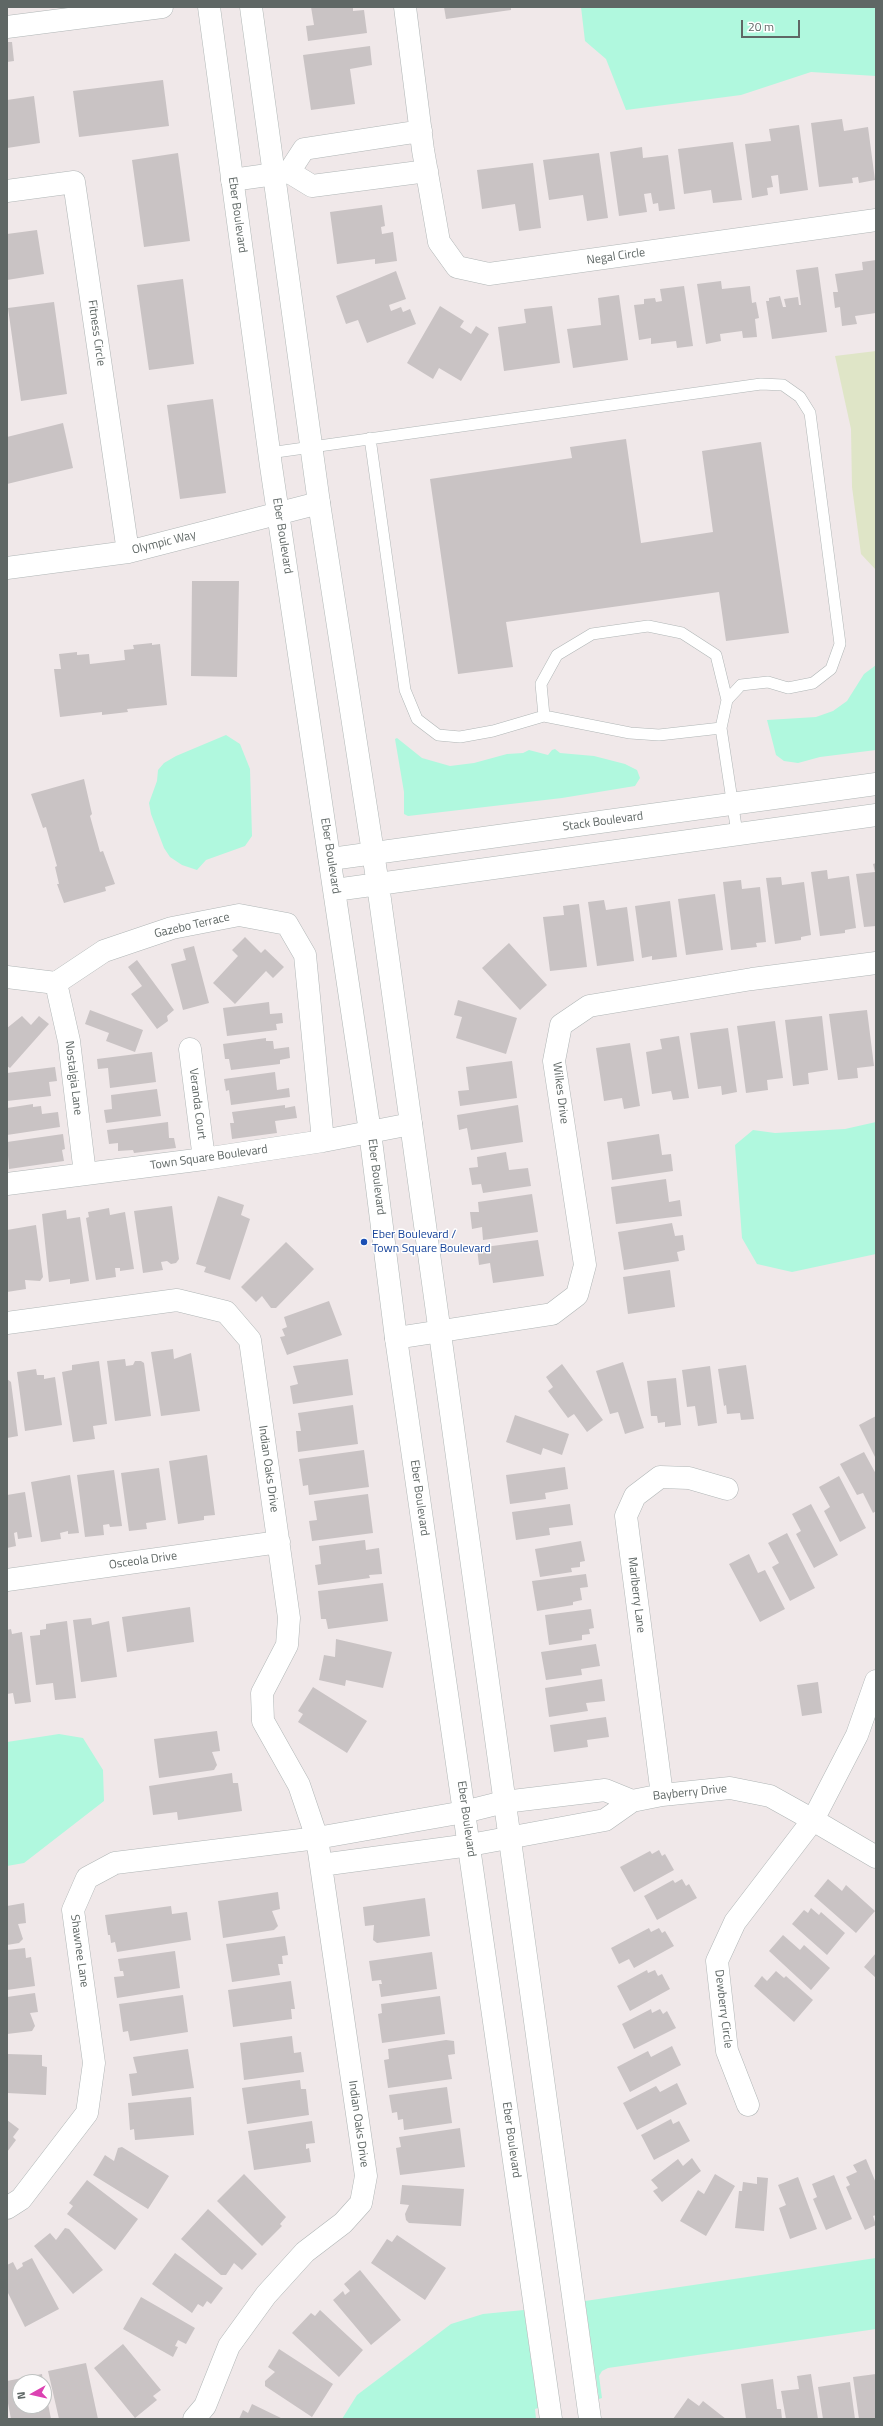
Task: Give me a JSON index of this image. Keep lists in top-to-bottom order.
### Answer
{
  "streets": {
    "street": [
      "Eber Boulevard",
      "Negal Circle",
      "Fitness Circle",
      "Olympic Way",
      "Stack Boulevard",
      "Gazebo Terrace",
      "Nostalgia Lane",
      "Wilkes Drive",
      "Veranda Court",
      "Town Square Boulevard",
      "Indian Oaks Drive",
      "Osceola Drive",
      "Marlberry Lane",
      "Bayberry Drive",
      "Shawnee Lane",
      "Dewberry Circle"
    ]
  },
  "crossings": [
    ["Eber Boulevard", "Olympic Way"],
    ["Eber Boulevard", "Stack Boulevard"],
    ["Eber Boulevard", "Wilkes Drive"],
    ["Eber Boulevard", "Town Square Boulevard"],
    ["Eber Boulevard", "Bayberry Drive"],
    ["Fitness Circle", "Olympic Way"],
    ["Gazebo Terrace", "Nostalgia Lane"],
    ["Gazebo Terrace", "Town Square Boulevard"],
    ["Nostalgia Lane", "Town Square Boulevard"],
    ["Veranda Court", "Town Square Boulevard"],
    ["Indian Oaks Drive", "Osceola Drive"],
    ["Indian Oaks Drive", "Shawnee Lane"],
    ["Marlberry Lane", "Bayberry Drive"],
    ["Bayberry Drive", "Dewberry Circle"]
  ],
  "places": ["Eber Boulevard / Town Square Boulevard"],
  "scale_bar": "20 m",
  "north": "left"
}
